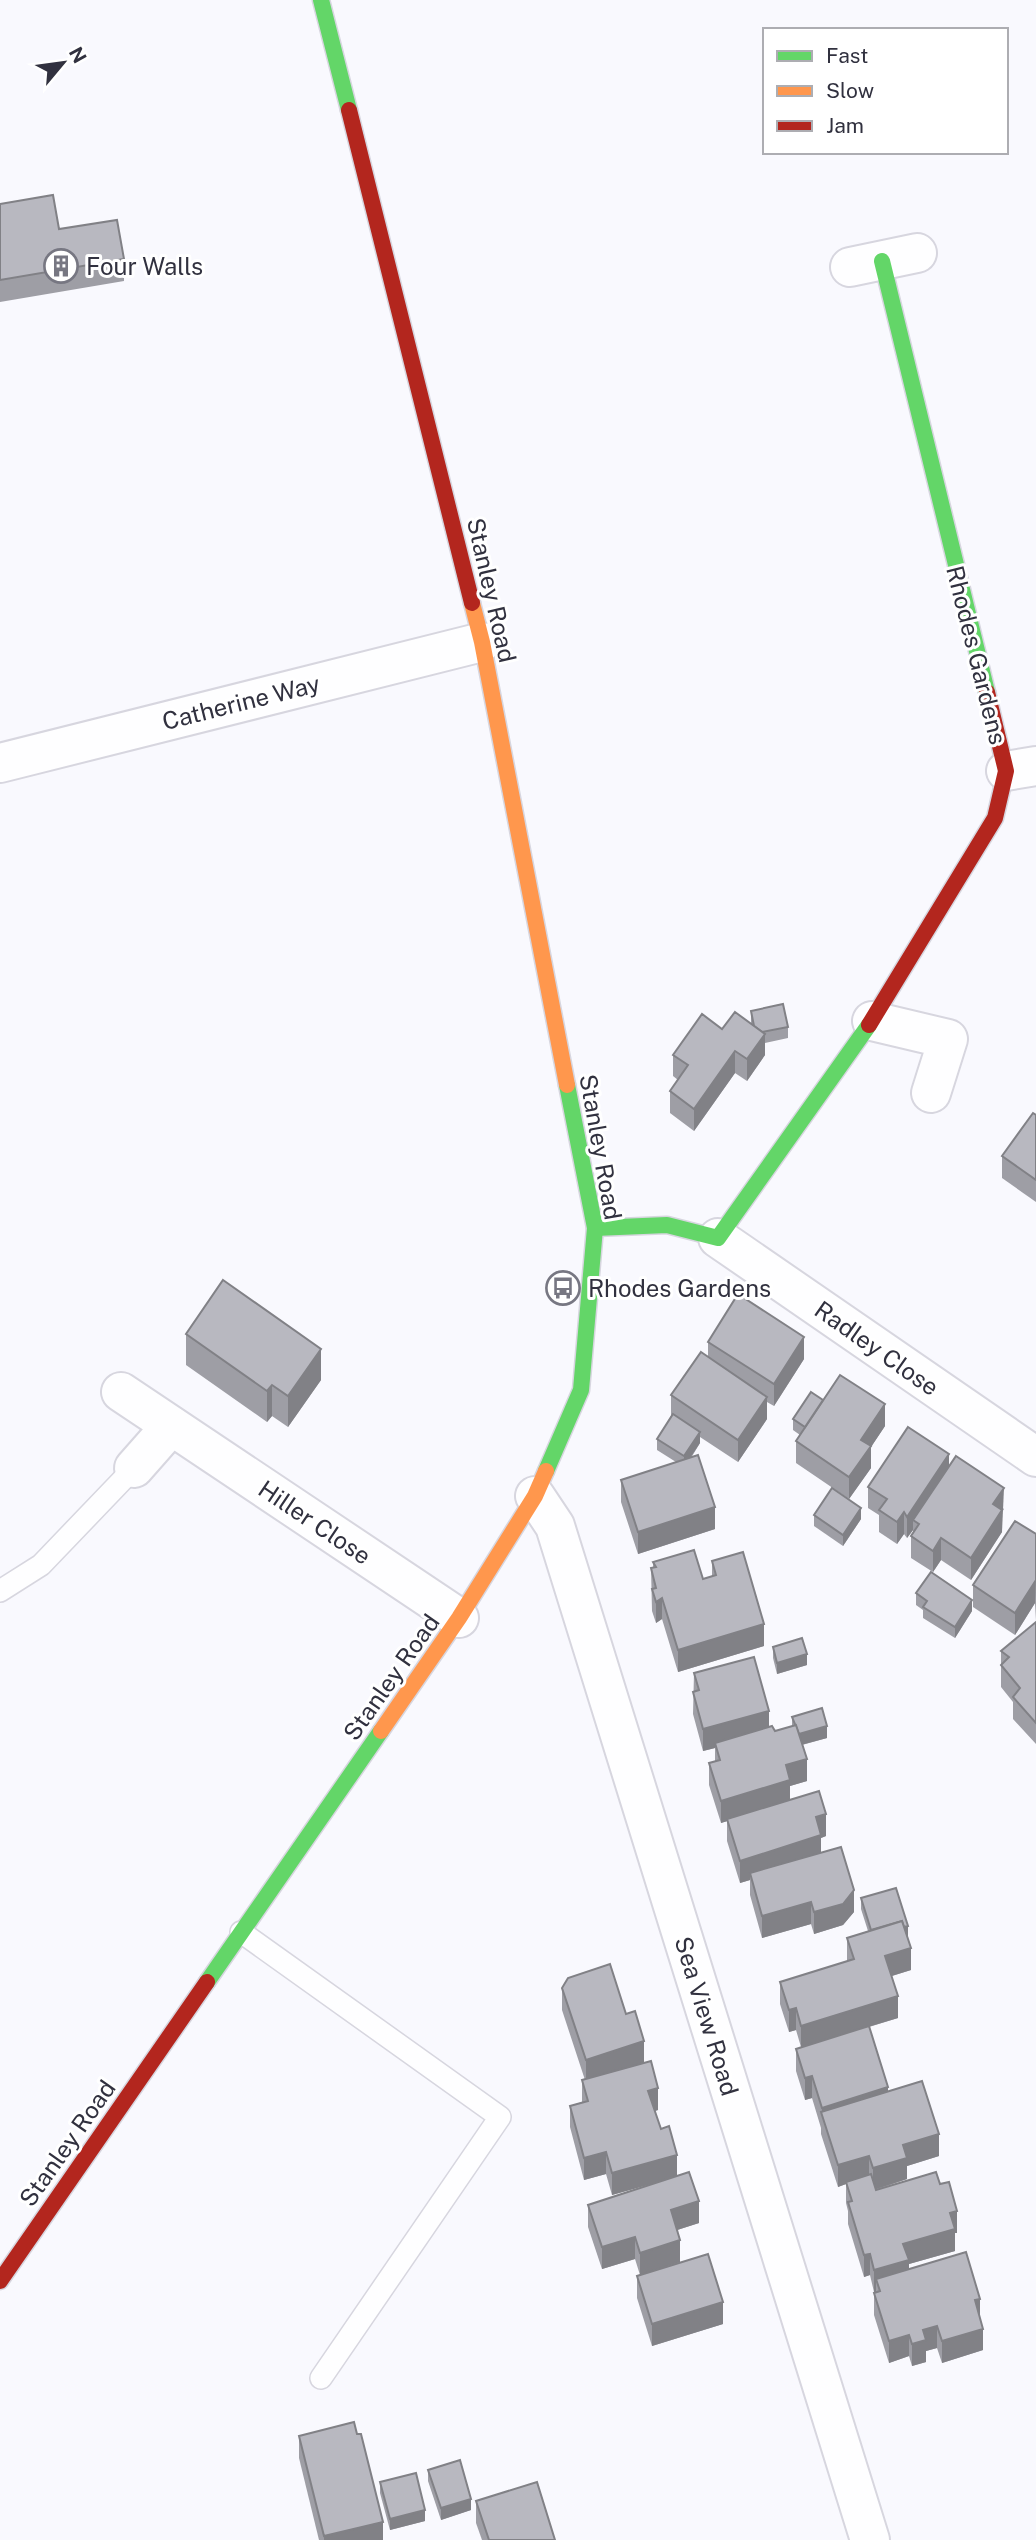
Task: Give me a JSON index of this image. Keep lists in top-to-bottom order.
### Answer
{
  "streets": {
    "street": [
      "Stanley Road",
      "Rhodes Gardens",
      "Catherine Way",
      "Radley Close",
      "Hiller Close",
      "Sea View Road"
    ]
  },
  "crossings": [
    ["Stanley Road", "Catherine Way"],
    ["Stanley Road", "Hiller Close"],
    ["Stanley Road", "Sea View Road"],
    ["Rhodes Gardens", "Radley Close"]
  ],
  "places": {
    "building": ["Four Walls"],
    "bus stop": ["Rhodes Gardens"]
  },
  "legend": ["Fast", "Slow", "Jam"],
  "north": "top right"
}
